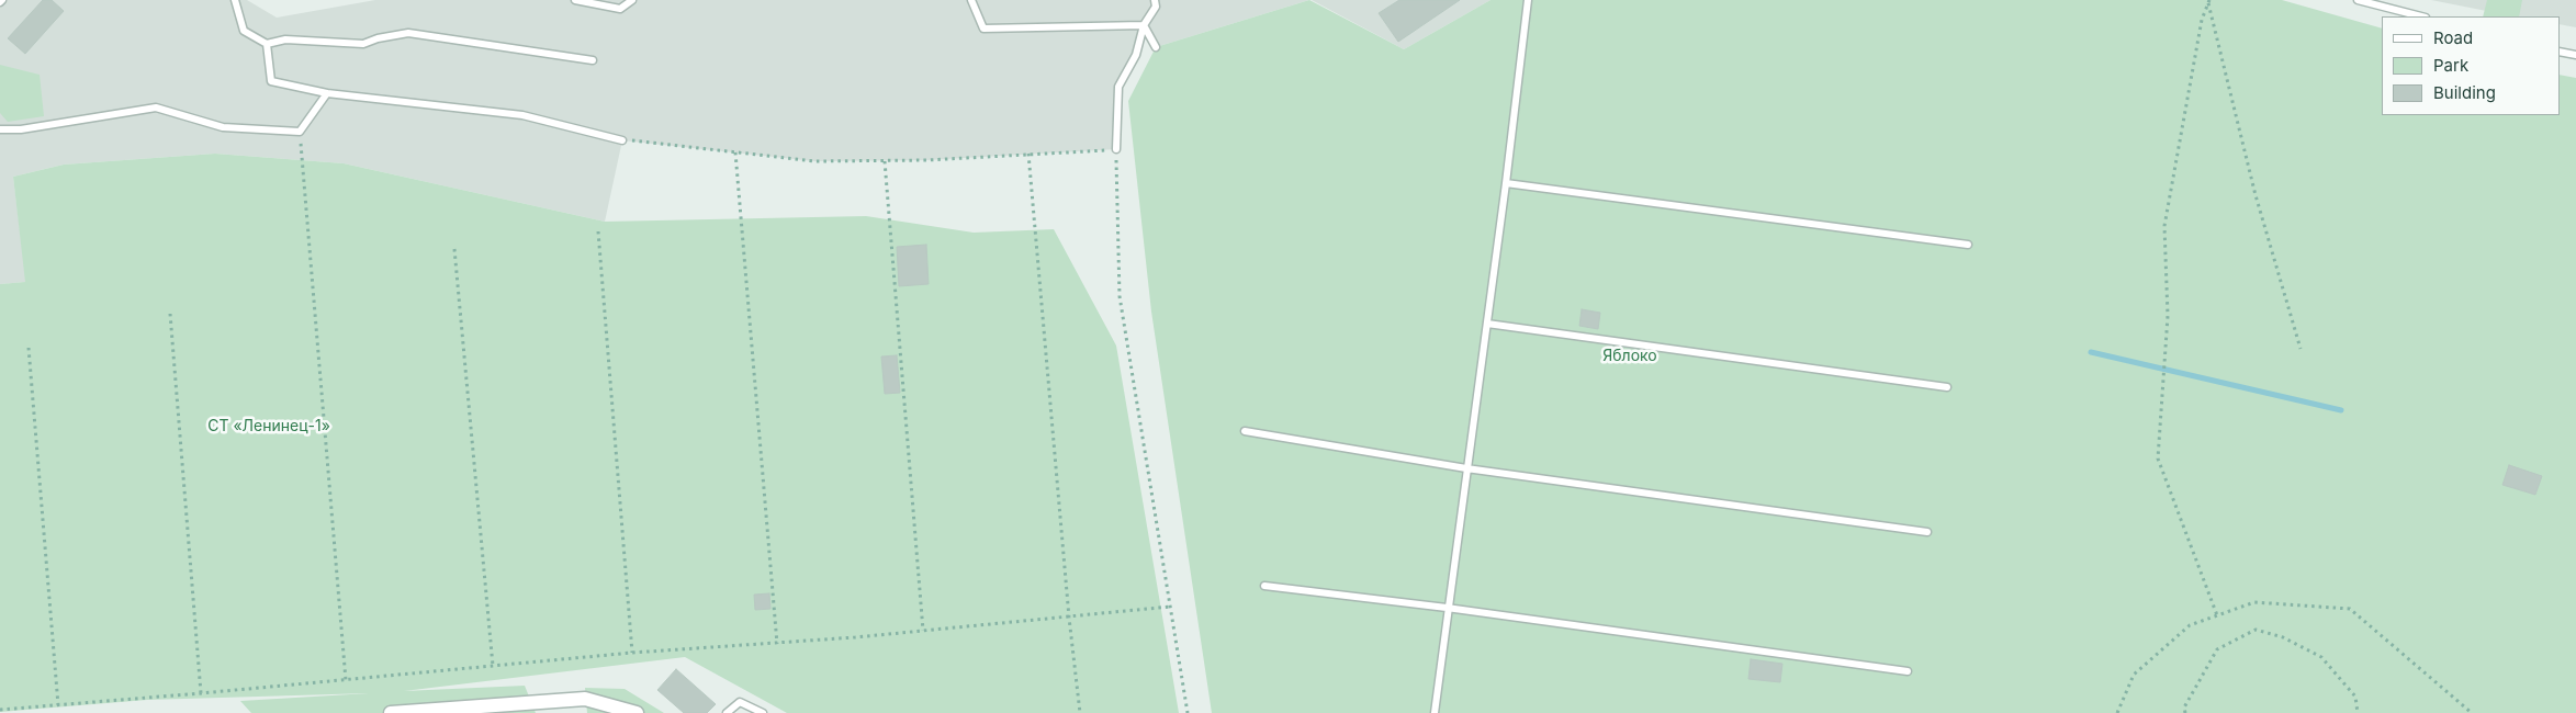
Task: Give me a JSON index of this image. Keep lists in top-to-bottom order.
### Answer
{
  "parks": ["Яблоко", "СТ «Ленинец-1»"],
  "legend": ["Road", "Park", "Building"]
}
